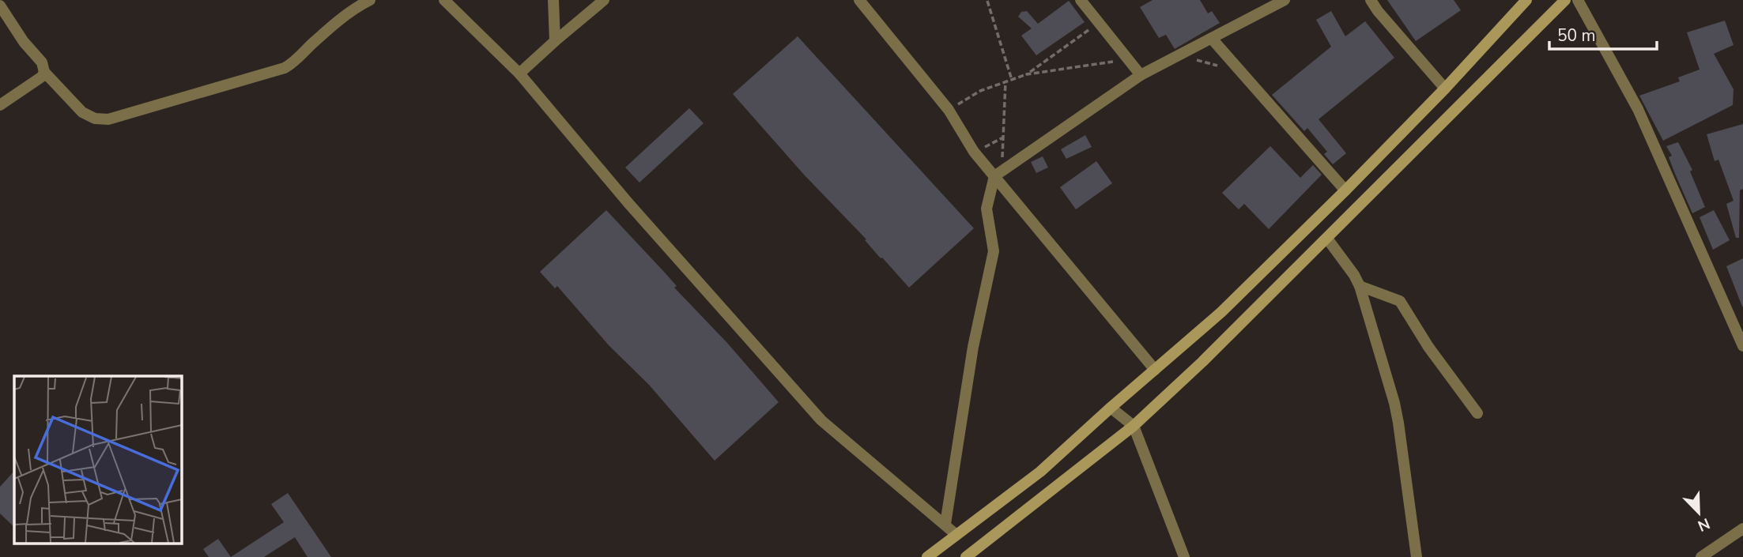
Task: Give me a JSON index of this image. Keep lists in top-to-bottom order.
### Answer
{
  "scale_bar": "50 m",
  "north": "bottom right"
}
